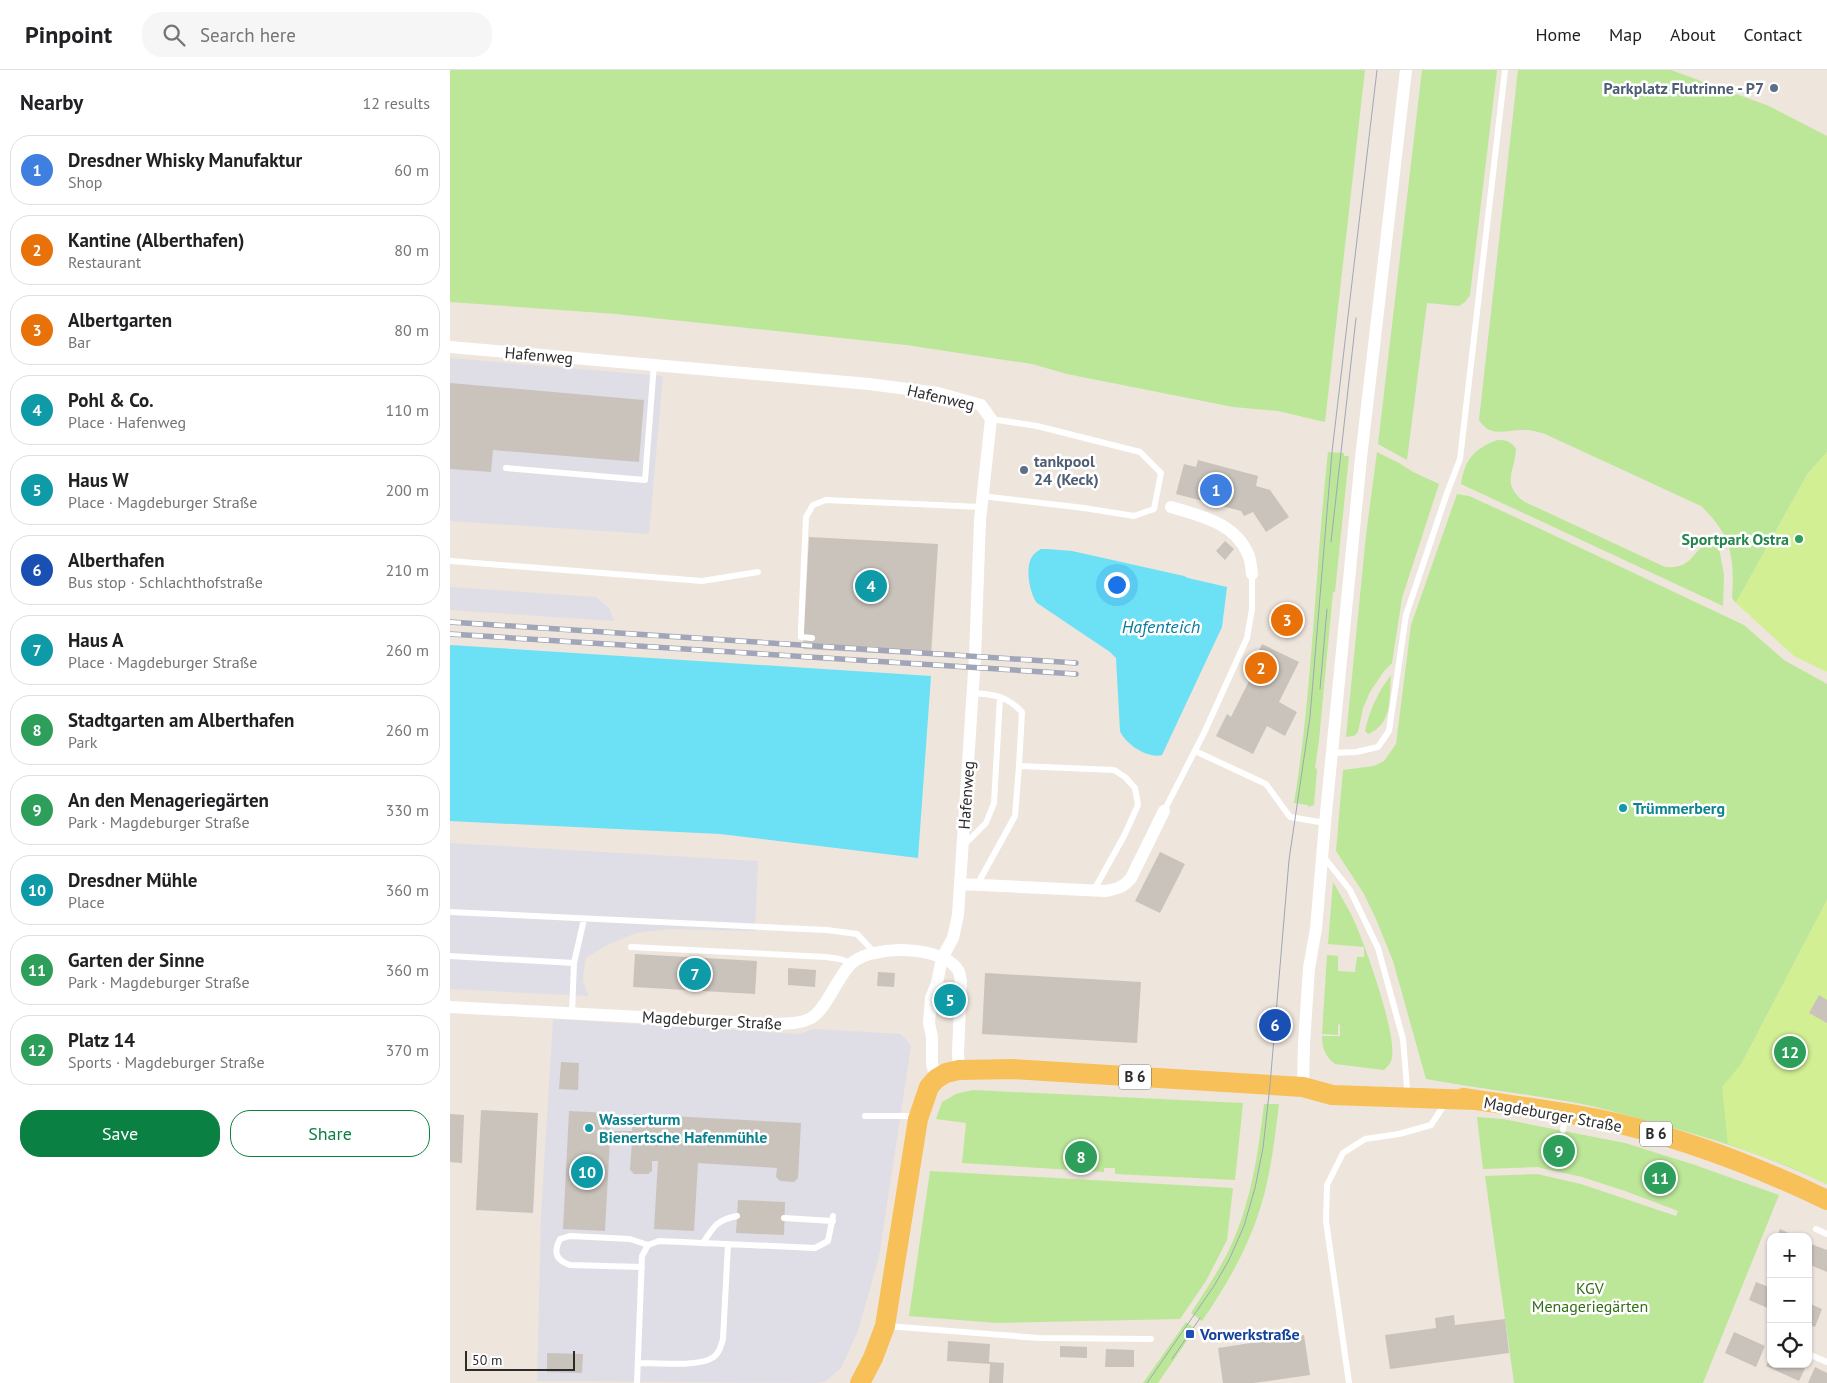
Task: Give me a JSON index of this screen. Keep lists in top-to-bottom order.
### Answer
{
  "streets": {
    "main road": ["Magdeburger Straße", "B 6"],
    "street": ["Hafenweg"]
  },
  "crossings": [
    ["Magdeburger Straße", "B 6"]
  ],
  "water": ["Hafenteich"],
  "parks": ["KGV Menageriegärten"],
  "places": {
    "other": [
      "Parkplatz Flutrinne - P7",
      "tankpool 24 (Keck)",
      "Sportpark Ostra",
      "Trümmerberg",
      "Wasserturm Bienertsche Hafenmühle"
    ],
    "transit": ["Vorwerkstraße"]
  },
  "scale_bar": "50 m",
  "page": {
    "header": "Pinpoint",
    "search": "Search here",
    "nav": [
      "Home",
      "Map",
      "About",
      "Contact"
    ],
    "heading": ["Nearby", "12 results"],
    "list": [
      {
        "mark": "1",
        "name": "Dresdner Whisky Manufaktur",
        "note": "Shop",
        "value": "60 m"
      },
      {
        "mark": "2",
        "name": "Kantine (Alberthafen)",
        "note": "Restaurant",
        "value": "80 m"
      },
      {
        "mark": "3",
        "name": "Albertgarten",
        "note": "Bar",
        "value": "80 m"
      },
      {
        "mark": "4",
        "name": "Pohl & Co.",
        "note": "Place · Hafenweg",
        "value": "110 m"
      },
      {
        "mark": "5",
        "name": "Haus W",
        "note": "Place · Magdeburger Straße",
        "value": "200 m"
      },
      {
        "mark": "6",
        "name": "Alberthafen",
        "note": "Bus stop · Schlachthofstraße",
        "value": "210 m"
      },
      {
        "mark": "7",
        "name": "Haus A",
        "note": "Place · Magdeburger Straße",
        "value": "260 m"
      },
      {
        "mark": "8",
        "name": "Stadtgarten am Alberthafen",
        "note": "Park",
        "value": "260 m"
      },
      {
        "mark": "9",
        "name": "An den Menageriegärten",
        "note": "Park · Magdeburger Straße",
        "value": "330 m"
      },
      {
        "mark": "10",
        "name": "Dresdner Mühle",
        "note": "Place",
        "value": "360 m"
      },
      {
        "mark": "11",
        "name": "Garten der Sinne",
        "note": "Park · Magdeburger Straße",
        "value": "360 m"
      },
      {
        "mark": "12",
        "name": "Platz 14",
        "note": "Sports · Magdeburger Straße",
        "value": "370 m"
      }
    ],
    "pins": [
      "1",
      "4",
      "3",
      "2",
      "7",
      "5",
      "6",
      "12",
      "9",
      "8",
      "10",
      "11"
    ],
    "buttons": ["Save", "Share"],
    "map_buttons": ["+", "−"],
    "scale": "50 m"
  }
}
